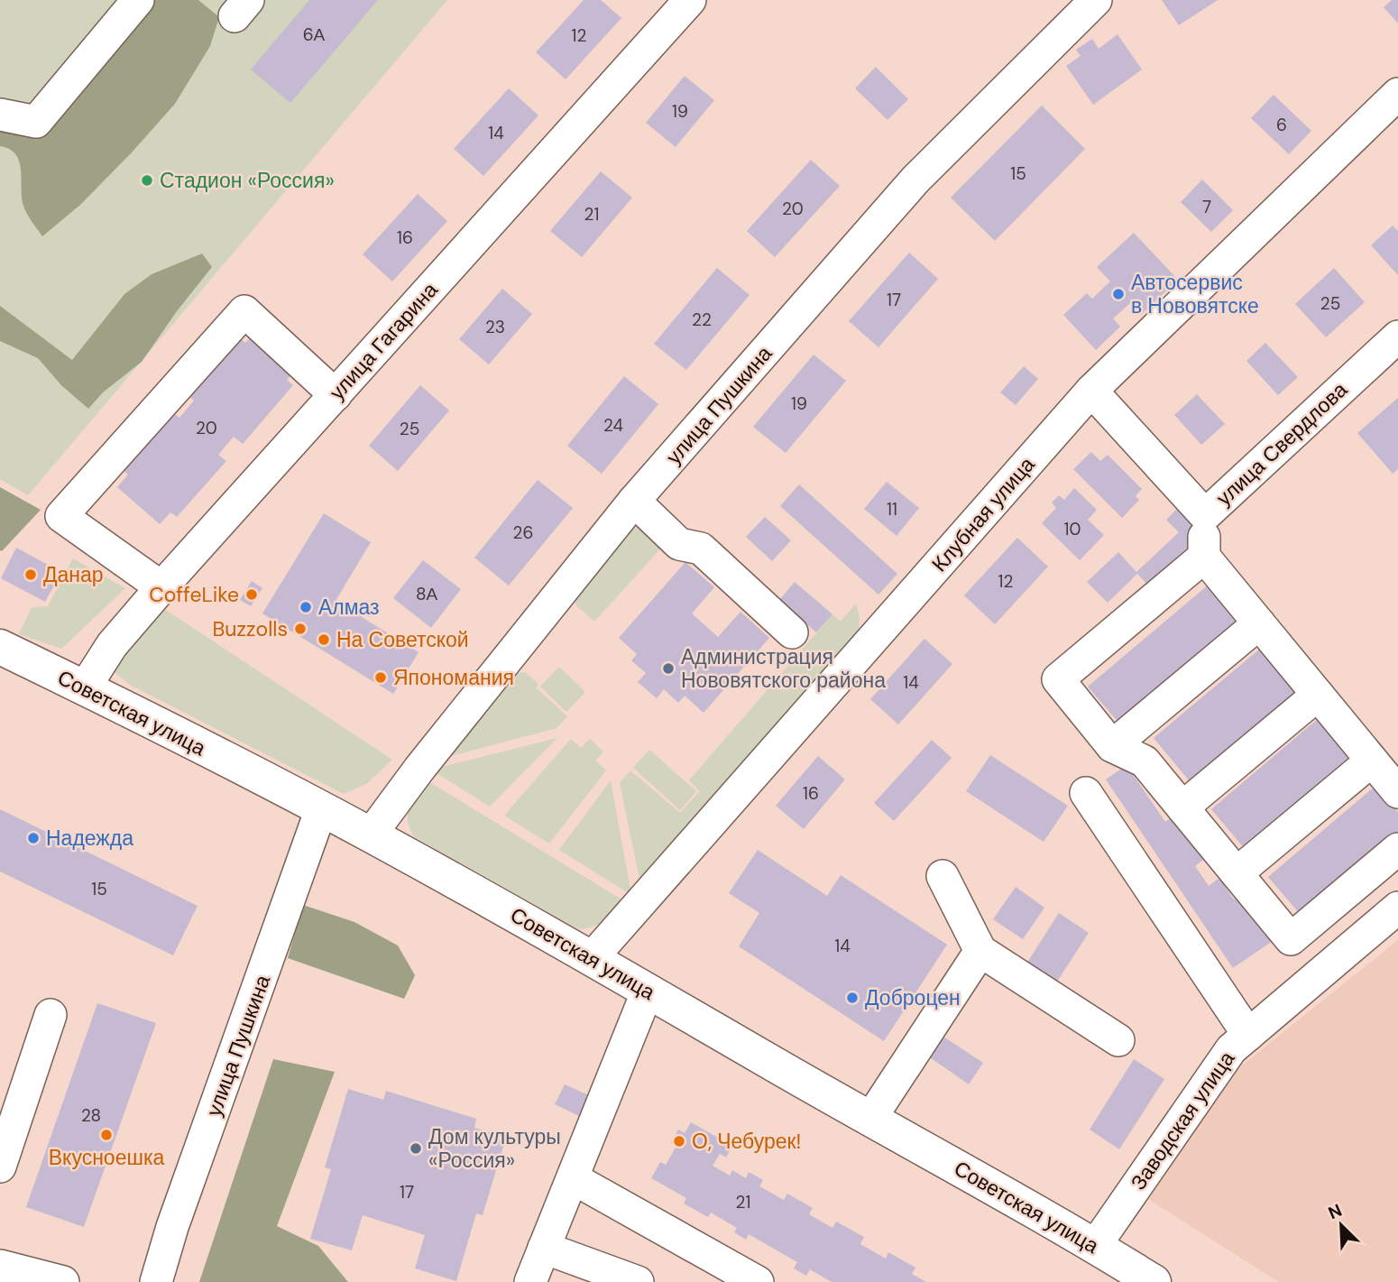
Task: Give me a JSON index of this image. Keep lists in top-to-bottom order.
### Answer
{
  "streets": {
    "main road": ["Советская улица"],
    "street": [
      "улица Гагарина",
      "улица Пушкина",
      "улица Свердлова",
      "Клубная улица",
      "Заводская улица"
    ]
  },
  "crossings": [
    ["улица Гагарина", "Советская улица"],
    ["улица Пушкина", "Советская улица"],
    ["улица Свердлова", "Клубная улица"],
    ["Клубная улица", "Советская улица"],
    ["Советская улица", "Заводская улица"]
  ],
  "places": [
    "Стадион «Россия»",
    "Автосервис в Нововятске",
    "Данар",
    "CoffeLike",
    "Алмаз",
    "Buzzolls",
    "На Советской",
    "Администрация Нововятского района",
    "Япономания",
    "Надежда",
    "Доброцен",
    "Вкусноешка",
    "О, Чебурек!",
    "Дом культуры «Россия»"
  ],
  "house_numbers": [
    "6А",
    "12",
    "19",
    "6",
    "14",
    "15",
    "7",
    "20",
    "21",
    "16",
    "17",
    "25",
    "22",
    "23",
    "19",
    "24",
    "20",
    "25",
    "11",
    "10",
    "26",
    "12",
    "8А",
    "14",
    "16",
    "15",
    "14",
    "28",
    "17",
    "21"
  ],
  "north": "top left"
}
